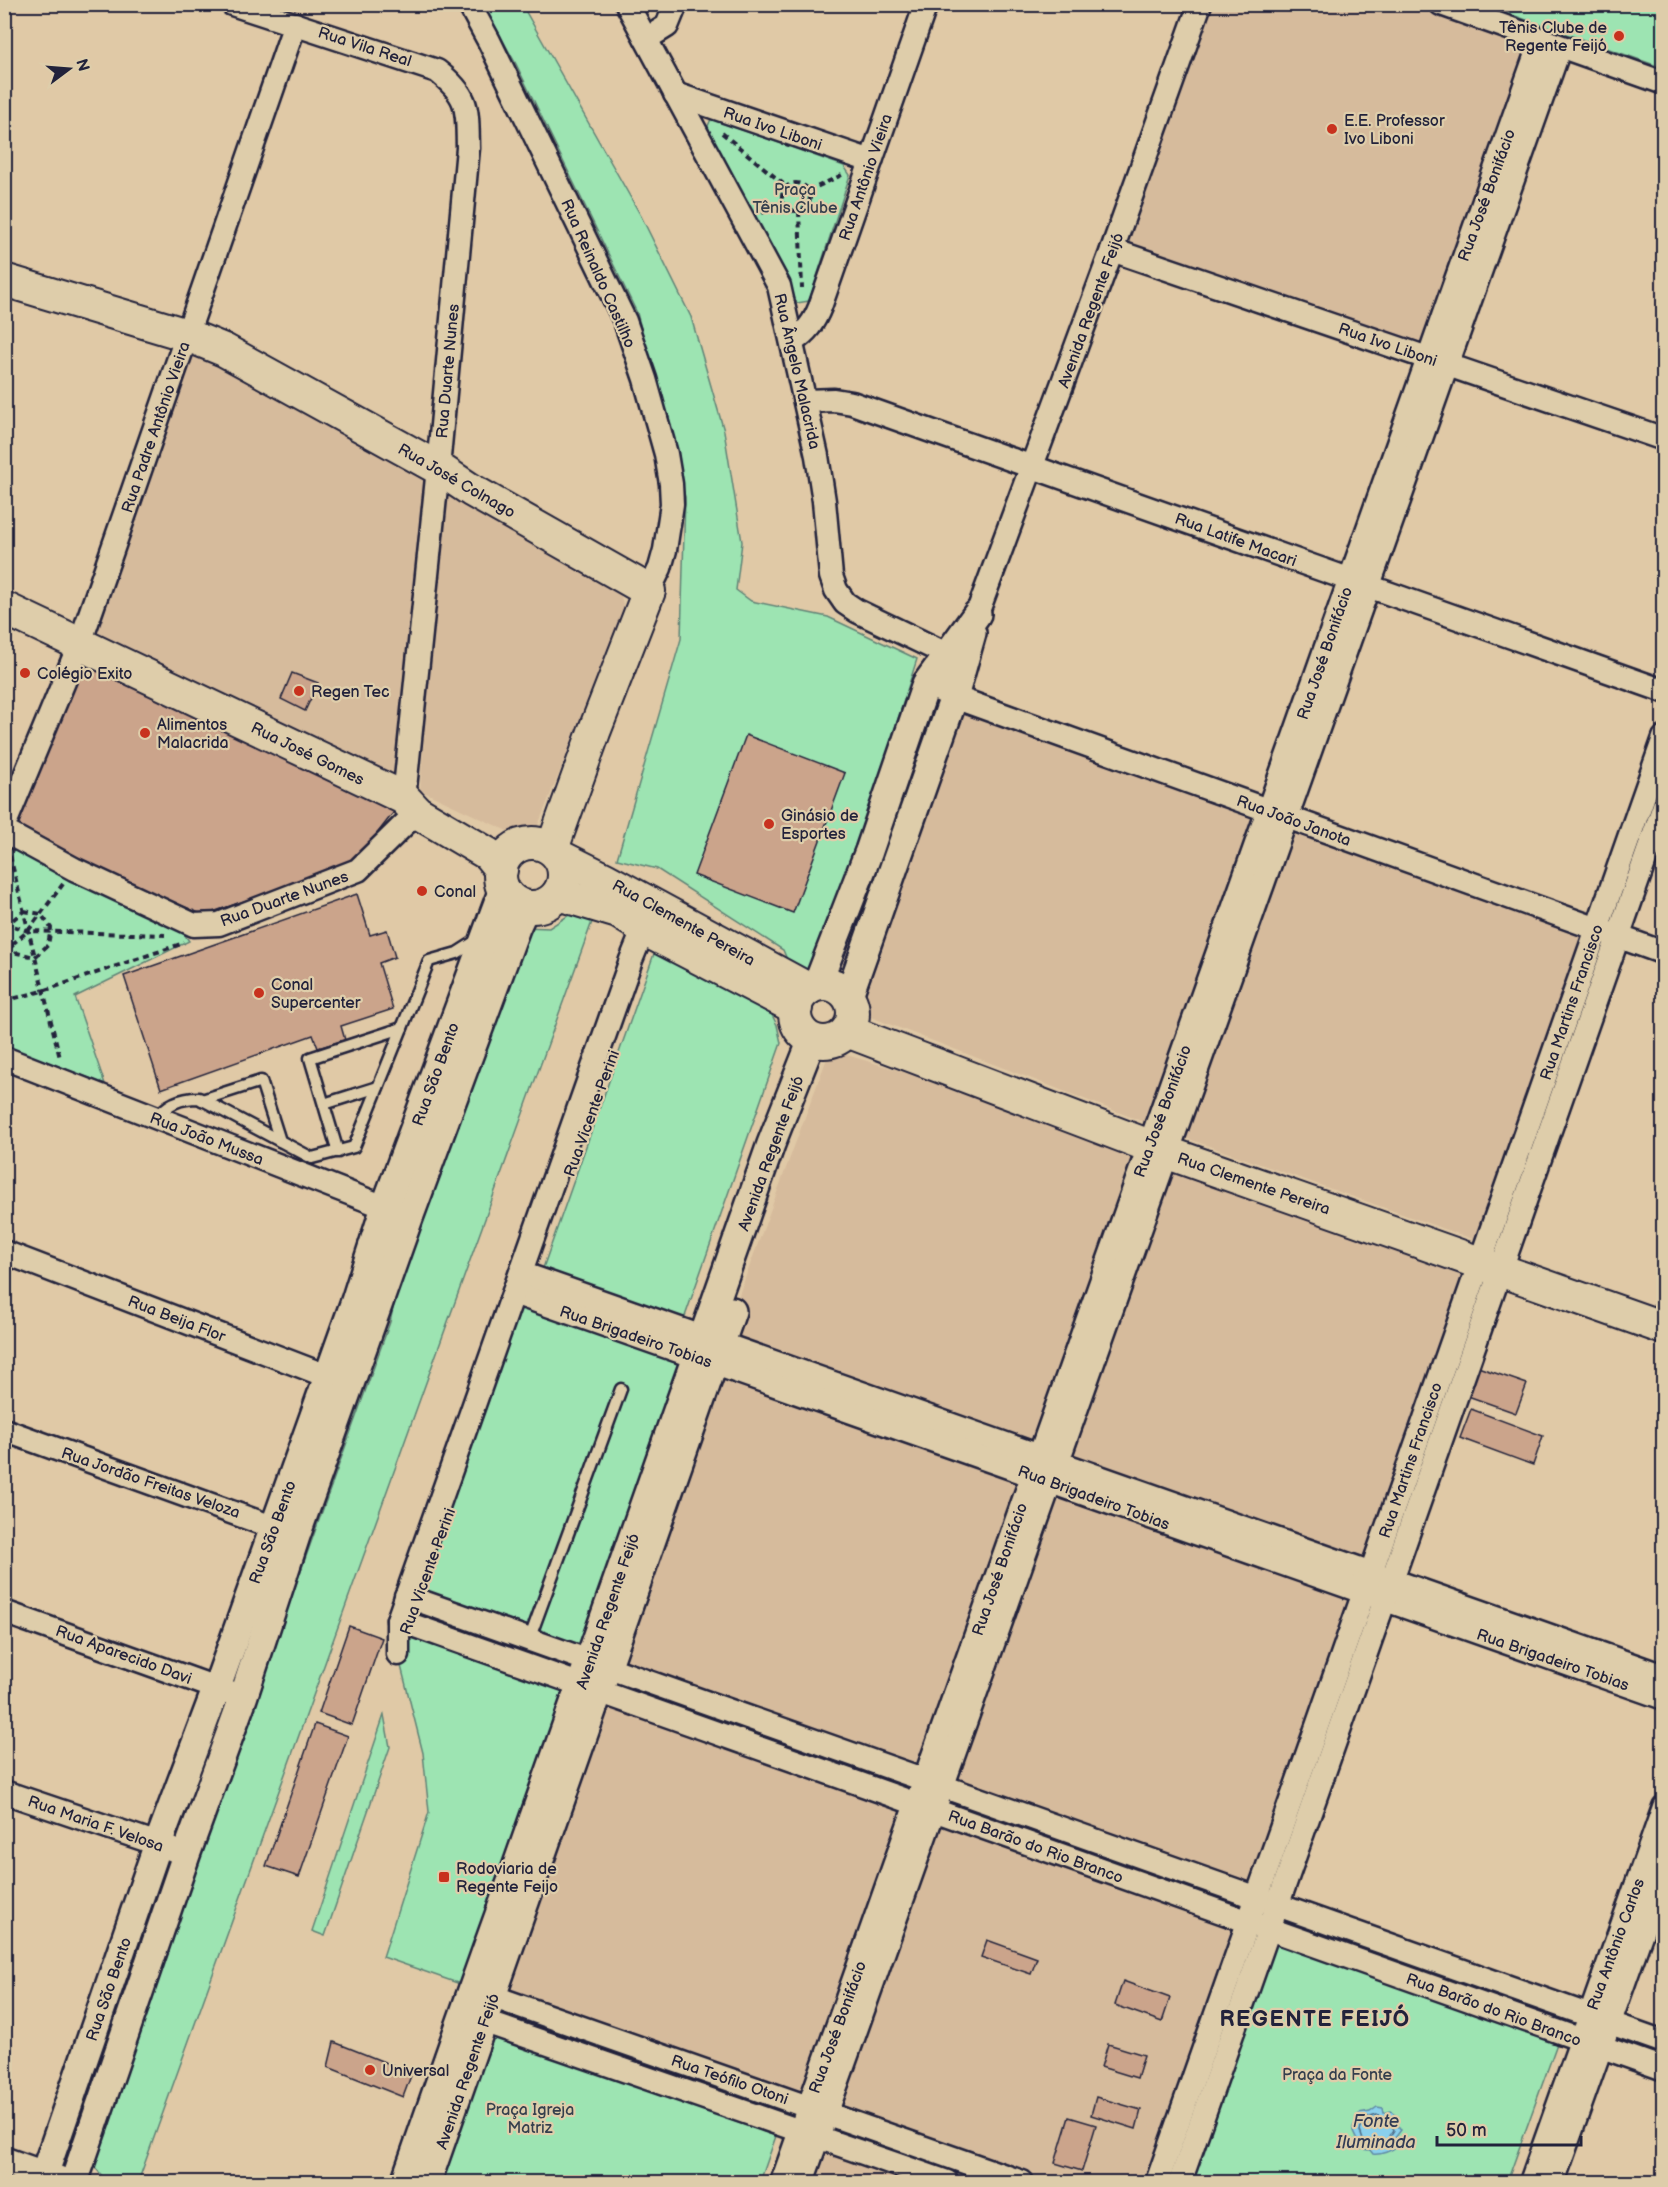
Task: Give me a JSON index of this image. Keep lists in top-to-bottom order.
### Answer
{
  "streets": {
    "main road": ["Rua José Colnago", "Rua José Gomes", "Rua Clemente Pereira"],
    "street": [
      "Rua Vila Real",
      "Rua Ivo Liboni",
      "Rua Antônio Vieira",
      "Rua José Bonifácio",
      "Rua Reinaldo Castilho",
      "Avenida Regente Feijó",
      "Rua Duarte Nunes",
      "Rua Ângelo Malacrida",
      "Rua Padre Antônio Vieira",
      "Rua Latife Macari",
      "Rua João Janota",
      "Rua Martins Francisco",
      "Rua São Bento",
      "Rua Vicente Perini",
      "Rua João Mussa",
      "Rua Beija Flor",
      "Rua Brigadeiro Tobias",
      "Rua Jordão Freitas Veloza",
      "Rua Aparecido Davi",
      "Rua Maria F. Velosa",
      "Rua Barão do Rio Branco",
      "Rua Antônio Carlos",
      "Rua Teófilo Otoni"
    ]
  },
  "crossings": [
    ["Rua Vila Real", "Rua Duarte Nunes"],
    ["Rua Vila Real", "Rua Padre Antônio Vieira"],
    ["Rua Ivo Liboni", "Rua Antônio Vieira"],
    ["Rua Ivo Liboni", "Rua José Bonifácio"],
    ["Rua Ivo Liboni", "Avenida Regente Feijó"],
    ["Rua Ivo Liboni", "Rua Ângelo Malacrida"],
    ["Rua Antônio Vieira", "Rua Ângelo Malacrida"],
    ["Rua José Bonifácio", "Rua Latife Macari"],
    ["Rua José Bonifácio", "Rua João Janota"],
    ["Rua José Bonifácio", "Rua Clemente Pereira"],
    ["Rua José Bonifácio", "Rua Brigadeiro Tobias"],
    ["Rua José Bonifácio", "Rua Barão do Rio Branco"],
    ["Rua José Bonifácio", "Rua Teófilo Otoni"],
    ["Rua Reinaldo Castilho", "Rua José Colnago"],
    ["Avenida Regente Feijó", "Rua Ângelo Malacrida"],
    ["Avenida Regente Feijó", "Rua Latife Macari"],
    ["Avenida Regente Feijó", "Rua João Janota"],
    ["Avenida Regente Feijó", "Rua Clemente Pereira"],
    ["Avenida Regente Feijó", "Rua Brigadeiro Tobias"],
    ["Avenida Regente Feijó", "Rua Barão do Rio Branco"],
    ["Avenida Regente Feijó", "Rua Teófilo Otoni"],
    ["Rua Duarte Nunes", "Rua Padre Antônio Vieira"],
    ["Rua Duarte Nunes", "Rua José Colnago"],
    ["Rua Duarte Nunes", "Rua José Gomes"],
    ["Rua Ângelo Malacrida", "Rua Latife Macari"],
    ["Rua Padre Antônio Vieira", "Rua José Colnago"],
    ["Rua Padre Antônio Vieira", "Rua José Gomes"],
    ["Rua José Gomes", "Rua Clemente Pereira"],
    ["Rua José Gomes", "Rua São Bento"],
    ["Rua João Janota", "Rua Martins Francisco"],
    ["Rua Clemente Pereira", "Rua Martins Francisco"],
    ["Rua Clemente Pereira", "Rua São Bento"],
    ["Rua Clemente Pereira", "Rua Vicente Perini"],
    ["Rua Martins Francisco", "Rua Brigadeiro Tobias"],
    ["Rua Martins Francisco", "Rua Barão do Rio Branco"],
    ["Rua São Bento", "Rua João Mussa"],
    ["Rua São Bento", "Rua Beija Flor"],
    ["Rua São Bento", "Rua Jordão Freitas Veloza"],
    ["Rua São Bento", "Rua Aparecido Davi"],
    ["Rua São Bento", "Rua Maria F. Velosa"],
    ["Rua Vicente Perini", "Rua Brigadeiro Tobias"],
    ["Rua Vicente Perini", "Rua Barão do Rio Branco"],
    ["Rua Barão do Rio Branco", "Rua Antônio Carlos"]
  ],
  "districts": ["REGENTE FEIJÓ"],
  "water": ["Fonte Iluminada"],
  "parks": ["Praça Tênis Clube", "Praça da Fonte", "Praça Igreja Matriz"],
  "places": {
    "other": [
      "Tênis Clube de Regente Feijó",
      "E.E. Professor Ivo Liboni",
      "Colégio Exito",
      "Regen Tec",
      "Alimentos Malacrida",
      "Ginásio de Esportes",
      "Conal",
      "Conal Supercenter",
      "Universal"
    ],
    "transit": ["Rodoviaria de Regente Feijo"]
  },
  "scale_bar": "50 m",
  "north": "right"
}
